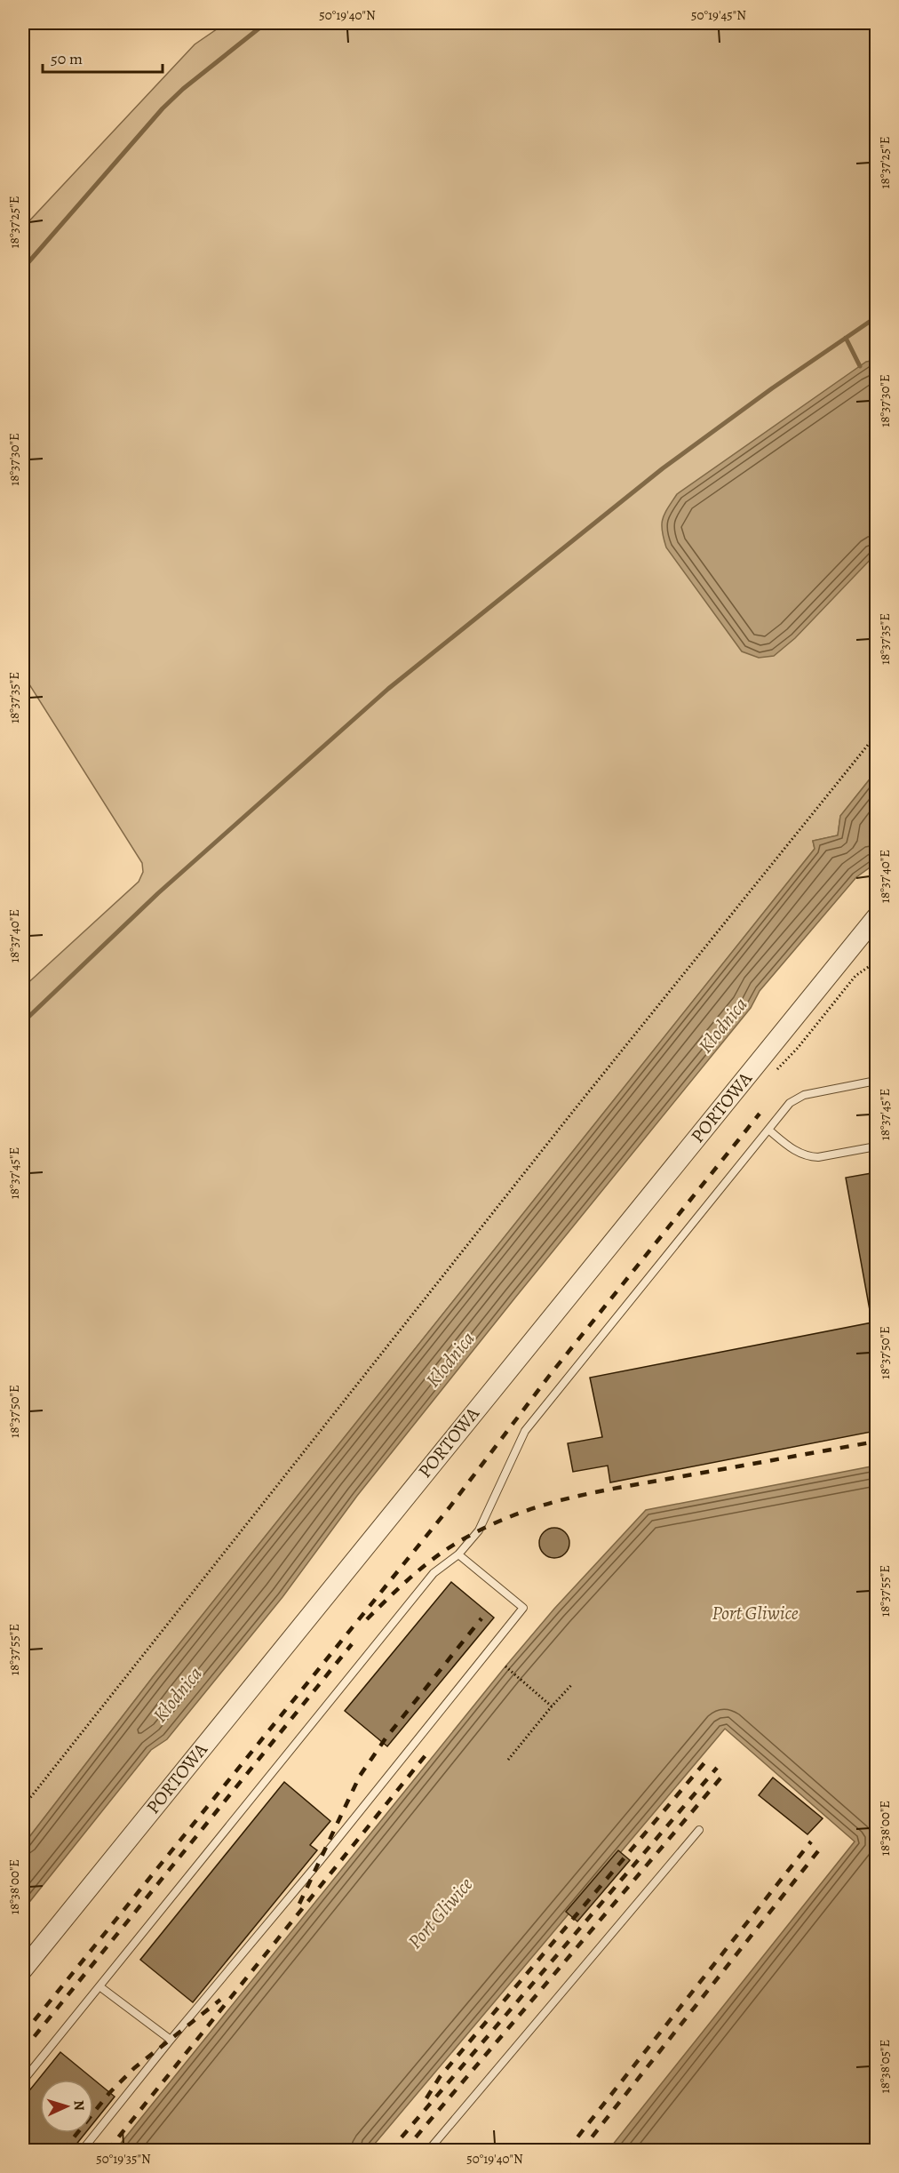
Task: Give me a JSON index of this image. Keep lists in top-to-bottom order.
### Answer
{
  "streets": {
    "street": ["PORTOWA"]
  },
  "water": ["Kłodnica", "Port Gliwice"],
  "scale_bar": "50 m",
  "north": "right",
  "coordinates": [
    "50°19'40\"N",
    "50°19'45\"N",
    "18°37'25\"E",
    "18°37'30\"E",
    "18°37'35\"E",
    "18°37'40\"E",
    "18°37'45\"E",
    "18°37'50\"E",
    "18°37'55\"E",
    "18°38'00\"E",
    "18°38'05\"E",
    "50°19'35\"N"
  ]
}
